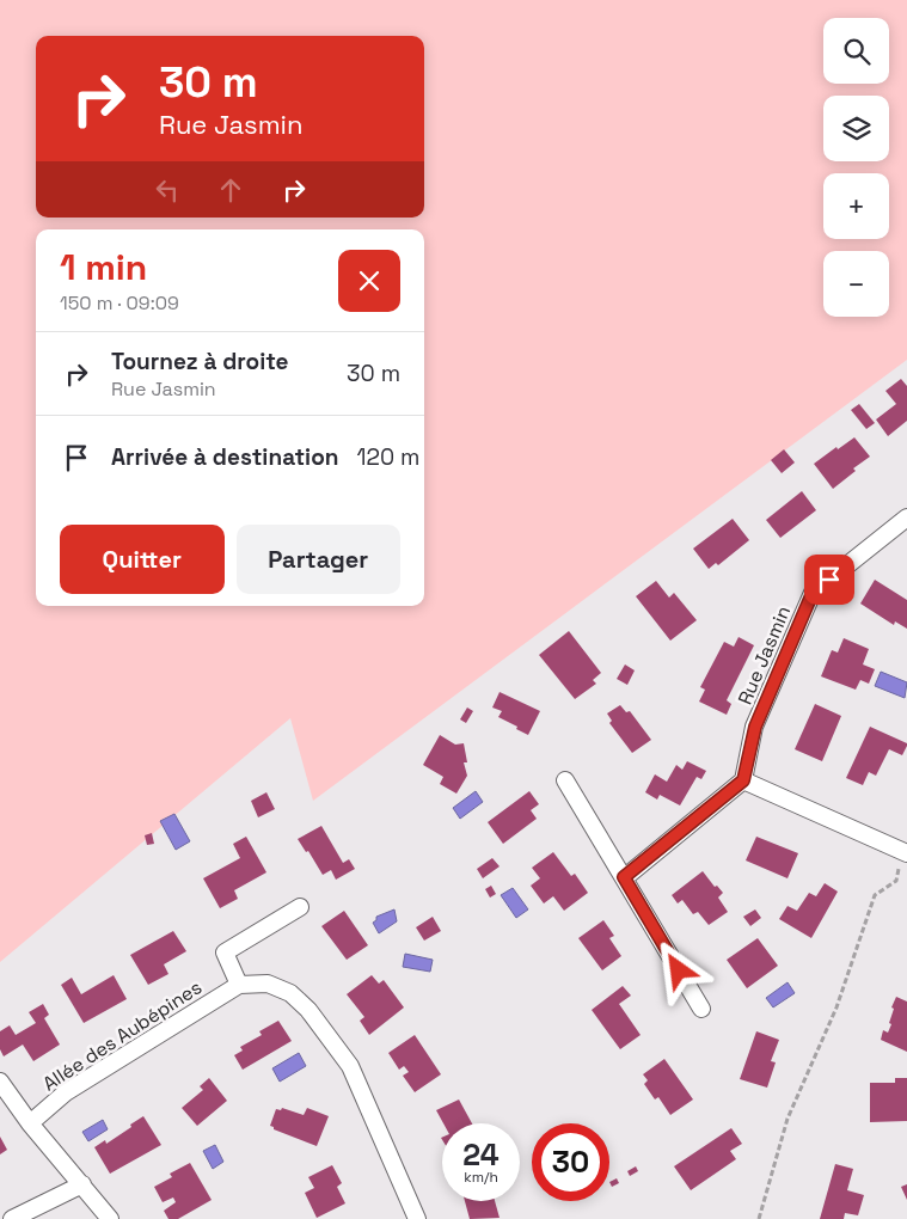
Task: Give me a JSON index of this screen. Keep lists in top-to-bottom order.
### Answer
{
  "streets": {
    "street": ["Rue Jasmin", "Allée des Aubépines"]
  },
  "page": {
    "map_buttons": ["+", "−"],
    "turn": ["30 m", "Rue Jasmin"],
    "heading": ["1 min", "150 m · 09:09"],
    "list": [
      {
        "name": "Tournez à droite",
        "note": "Rue Jasmin",
        "value": "30 m"
      },
      {
        "name": "Arrivée à destination",
        "value": "120 m"
      }
    ],
    "buttons": ["Quitter", "Partager"],
    "speed": "24 km/h",
    "limit": "30"
  }
}
